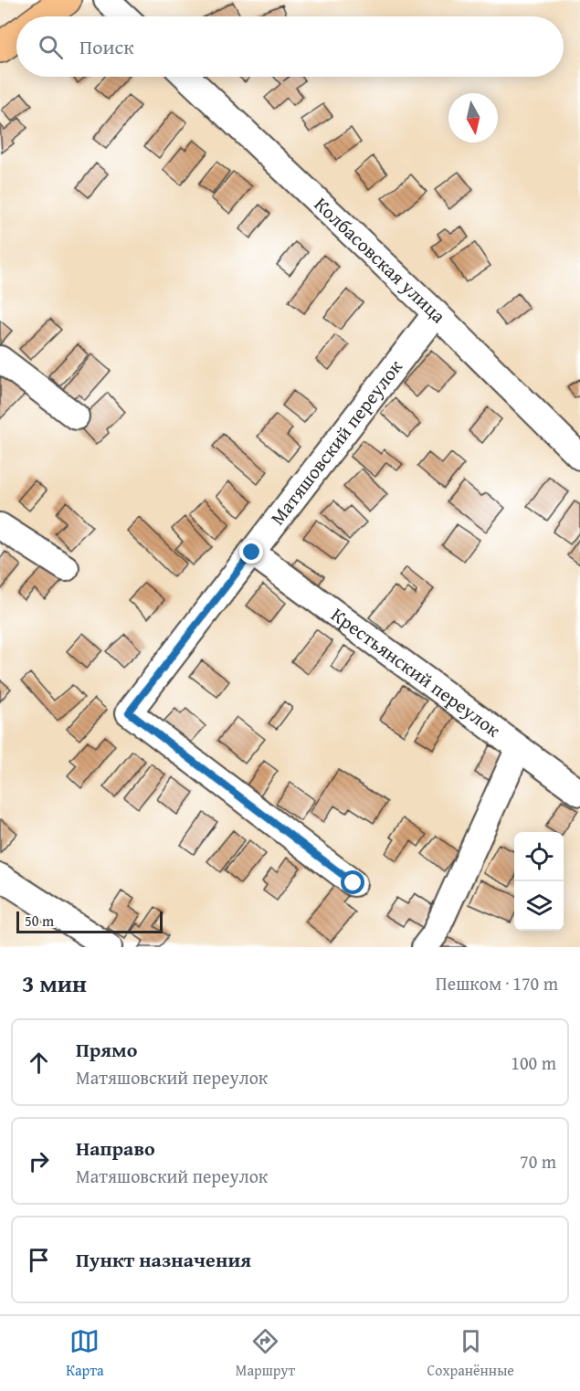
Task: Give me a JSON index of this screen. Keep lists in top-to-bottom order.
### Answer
{
  "streets": {
    "street": ["Колбасовская улица", "Матяшовский переулок", "Крестьянский переулок"]
  },
  "crossings": [
    ["Колбасовская улица", "Матяшовский переулок"],
    ["Матяшовский переулок", "Крестьянский переулок"]
  ],
  "scale_bar": "50 m",
  "north": "bottom",
  "page": {
    "search": "Поиск",
    "scale": "50 m",
    "heading": ["3 мин", "Пешком · 170 m"],
    "list": [
      ["Прямо", "Матяшовский переулок", "100 m"],
      ["Направо", "Матяшовский переулок", "70 m"],
      "Пункт назначения"
    ],
    "nav": ["Карта", "Маршрут", "Сохранённые"]
  }
}
